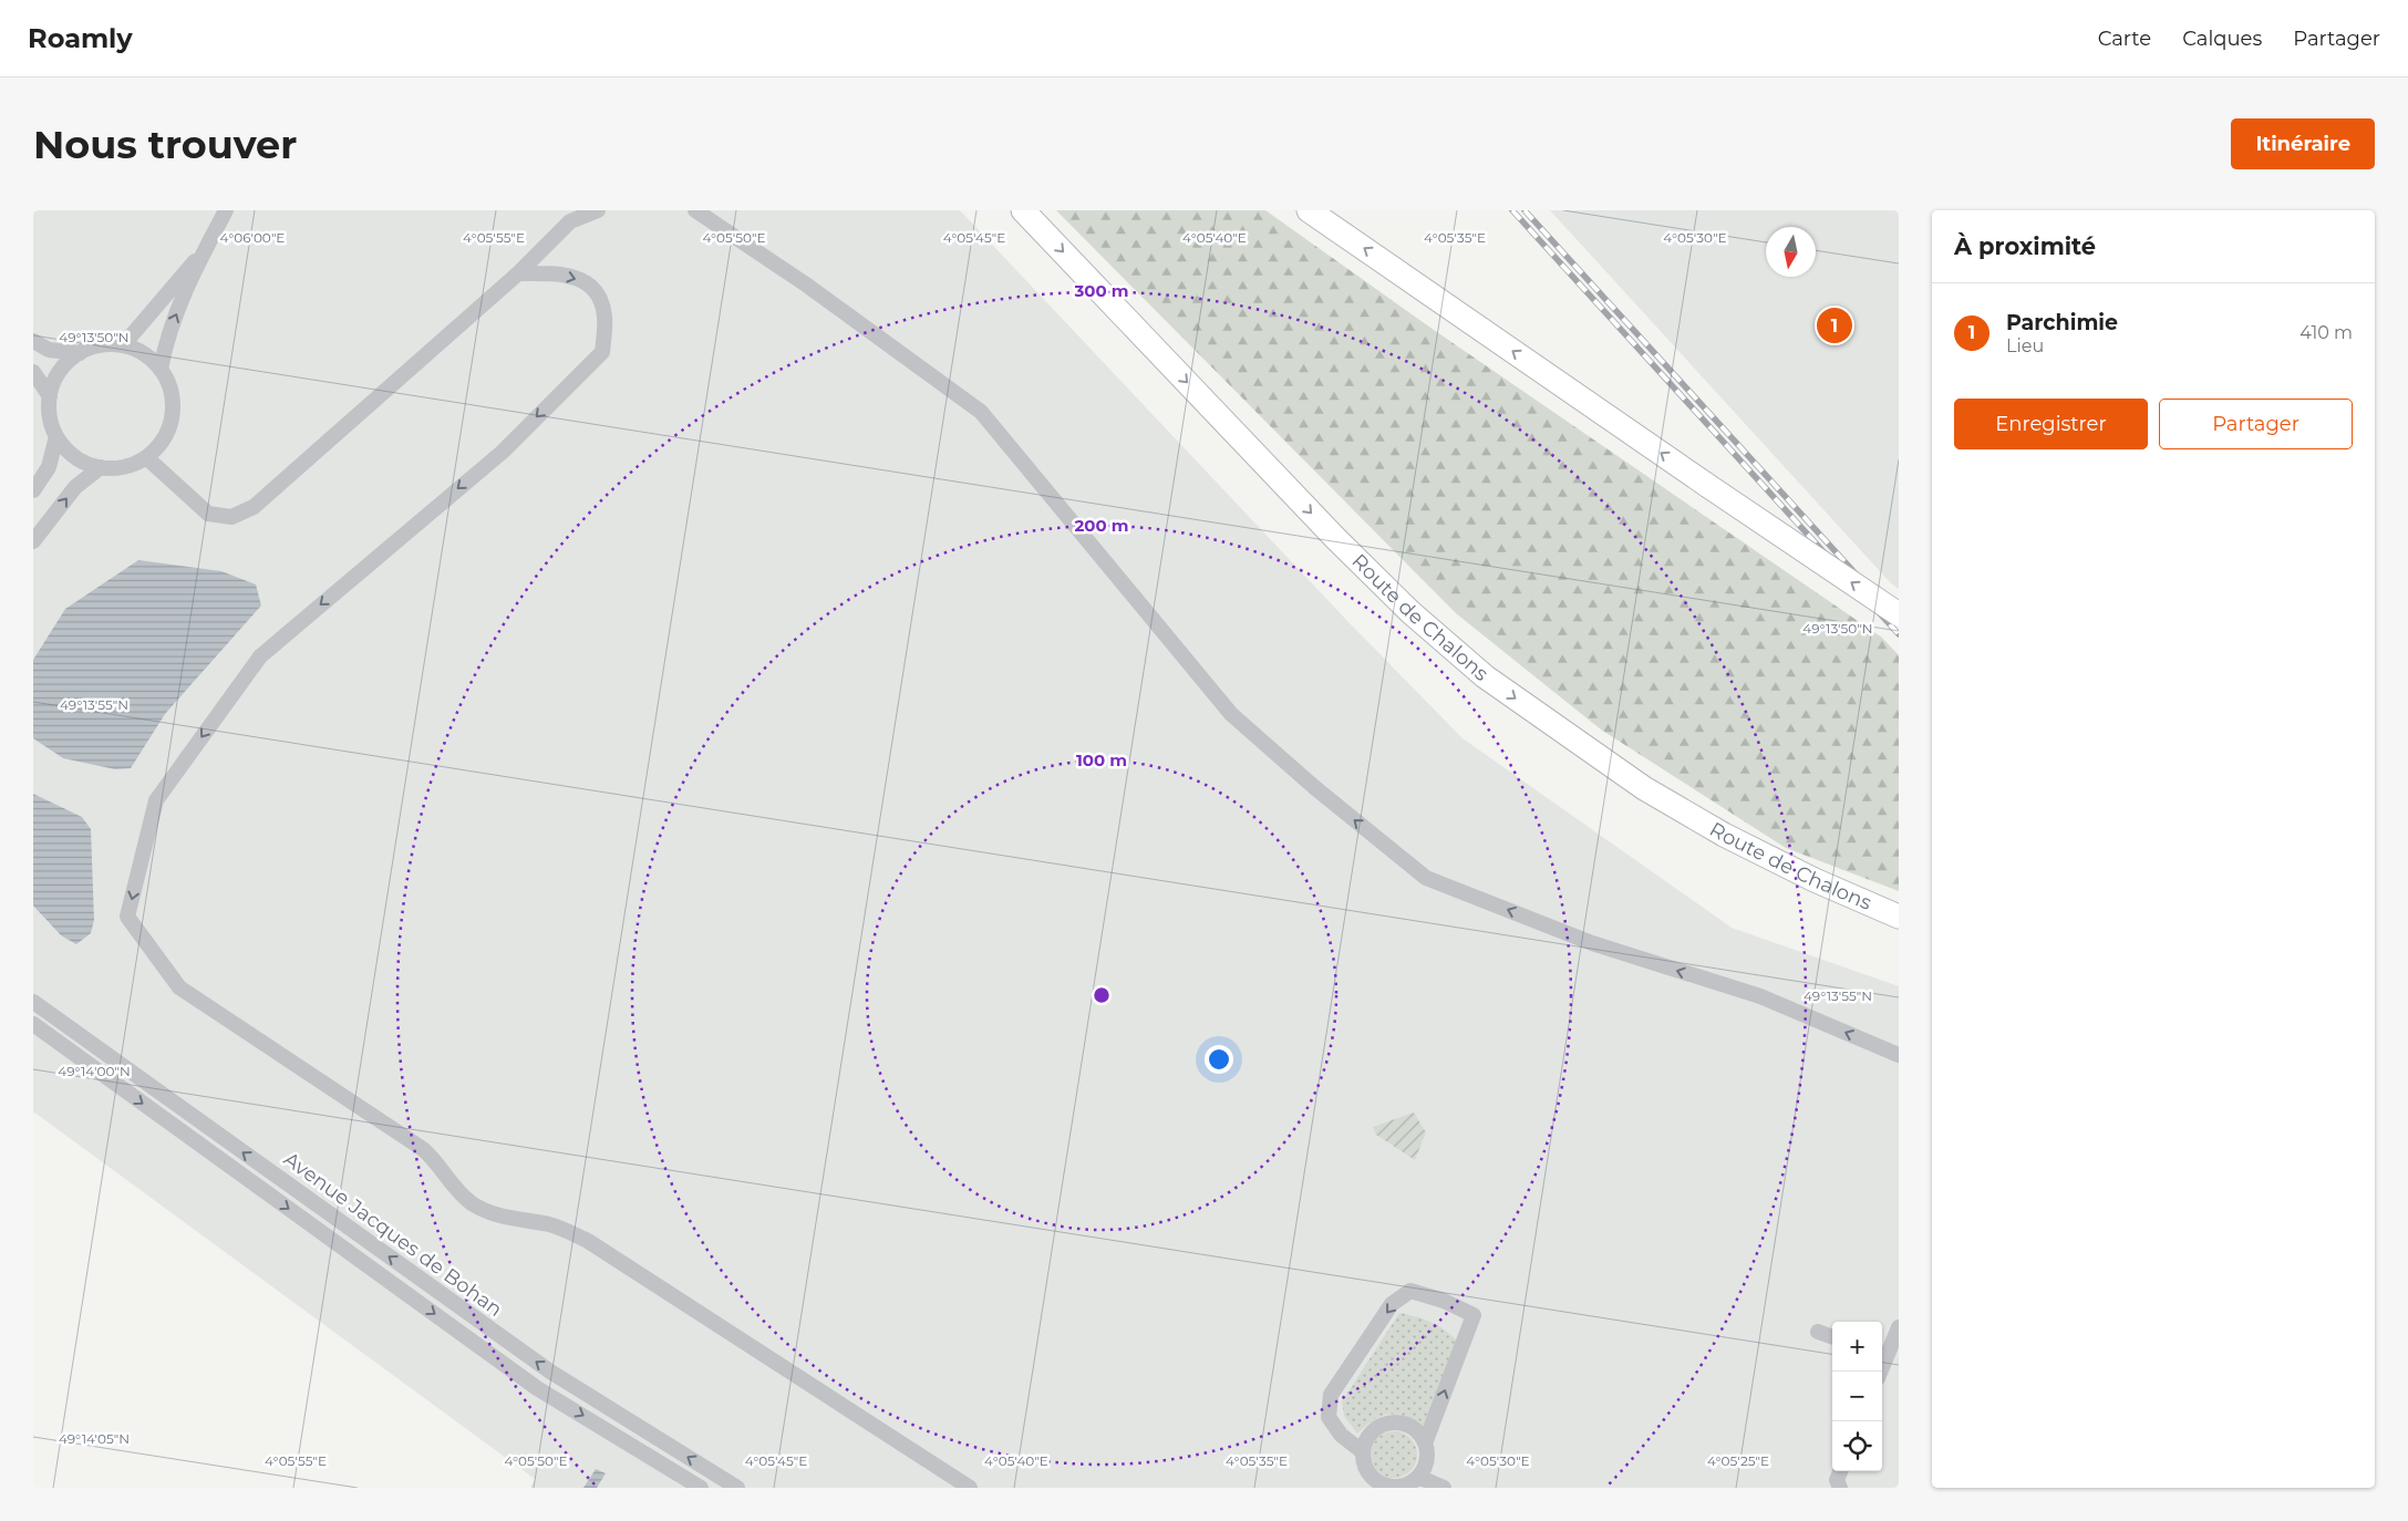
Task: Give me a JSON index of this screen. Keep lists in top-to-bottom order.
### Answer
{
  "streets": {
    "main road": ["Route de Chalons"],
    "street": ["Avenue Jacques de Bohan"]
  },
  "one_way": ["Route de Chalons"],
  "north": "bottom",
  "page": {
    "header": "Roamly",
    "nav": ["Carte", "Calques", "Partager"],
    "buttons": [
      "Itinéraire",
      ["Enregistrer", "Partager"]
    ],
    "title": "Nous trouver",
    "heading": "À proximité",
    "list": [
      {
        "mark": "1",
        "name": "Parchimie",
        "note": "Lieu",
        "value": "410 m"
      }
    ],
    "pins": "1",
    "map_buttons": ["+", "−"]
  },
  "coordinates": [
    "4°06'00\"E",
    "4°05'55\"E",
    "4°05'50\"E",
    "4°05'45\"E",
    "4°05'40\"E",
    "4°05'35\"E",
    "4°05'30\"E",
    "49°13'50\"N",
    "49°13'55\"N",
    "49°14'00\"N",
    "49°14'05\"N",
    "4°05'25\"E"
  ],
  "rings": ["300 m", "200 m", "100 m"]
}
